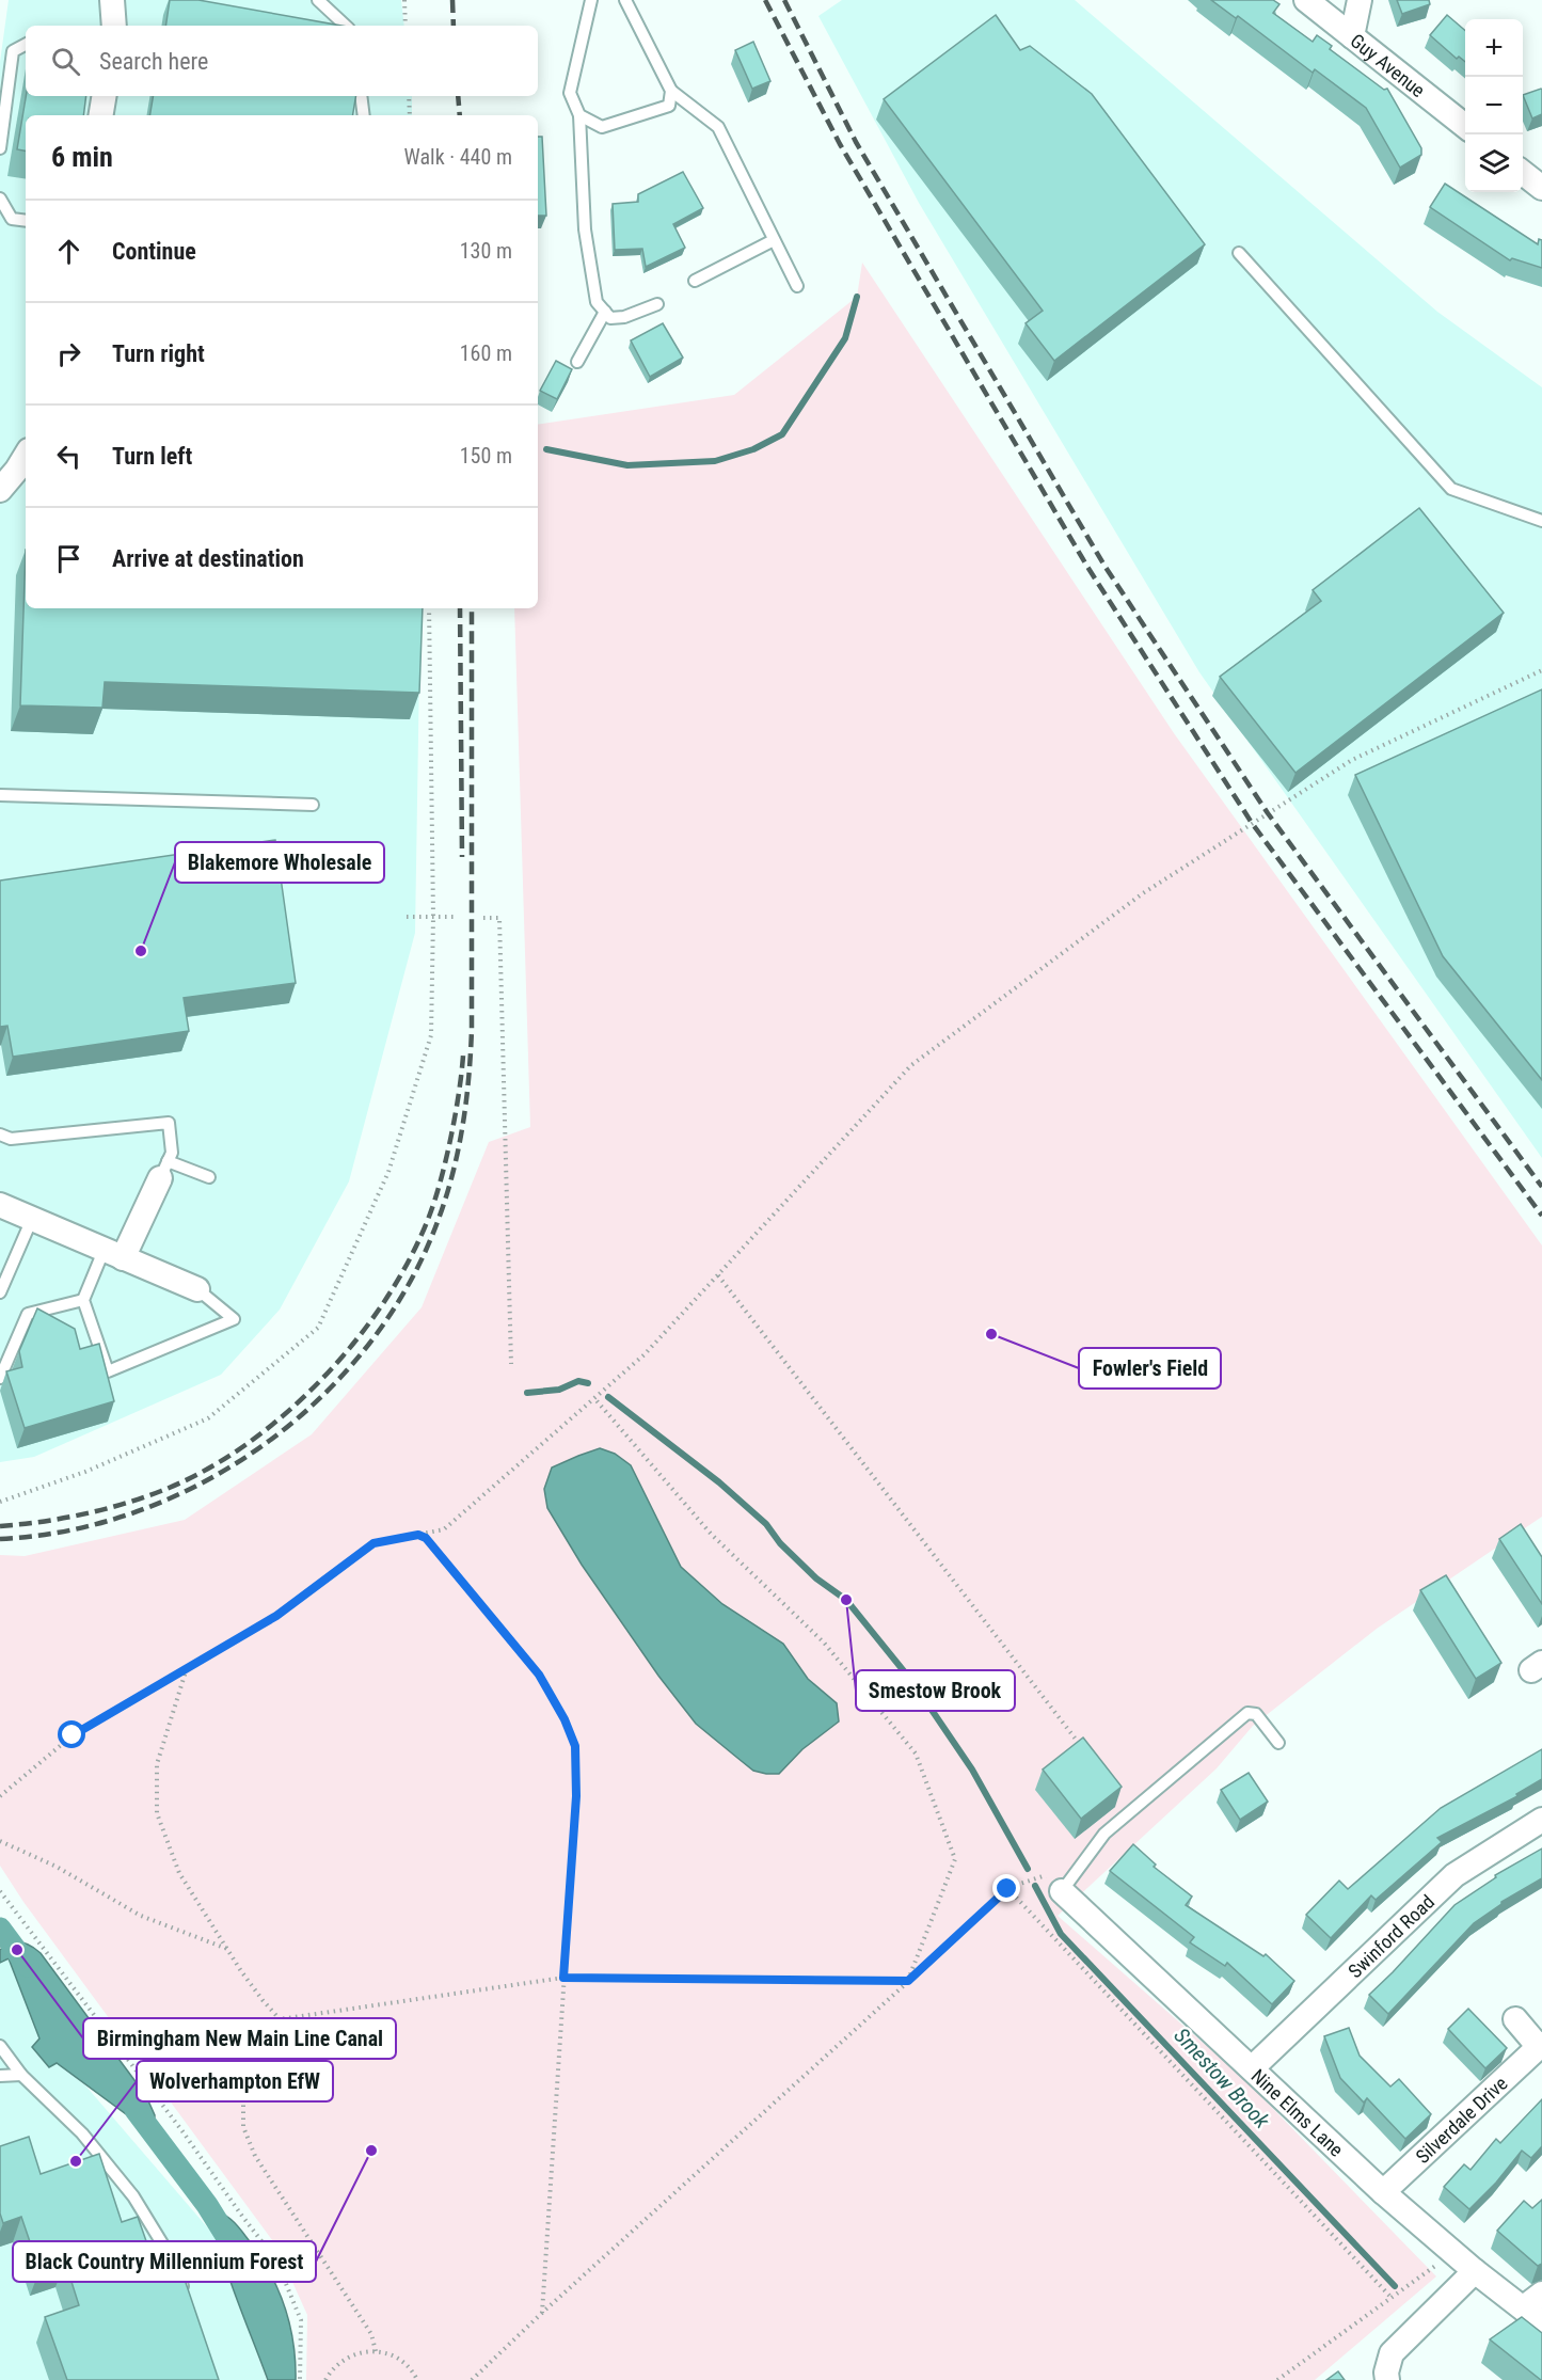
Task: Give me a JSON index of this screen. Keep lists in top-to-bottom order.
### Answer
{
  "streets": {
    "street": [
      "Guy Avenue",
      "Swinford Road",
      "Nine Elms Lane",
      "Silverdale Drive"
    ]
  },
  "crossings": [
    ["Swinford Road", "Nine Elms Lane"],
    ["Nine Elms Lane", "Silverdale Drive"]
  ],
  "water": ["Smestow Brook"],
  "places": [
    "Blakemore Wholesale",
    "Fowler's Field",
    "Smestow Brook",
    "Birmingham New Main Line Canal",
    "Black Country Millennium Forest",
    "Wolverhampton EfW"
  ],
  "page": {
    "map_buttons": ["+", "−"],
    "search": "Search here",
    "heading": ["6 min", "Walk · 440 m"],
    "list": [
      ["Continue", "130 m"],
      ["Turn right", "160 m"],
      ["Turn left", "150 m"],
      "Arrive at destination"
    ]
  }
}
